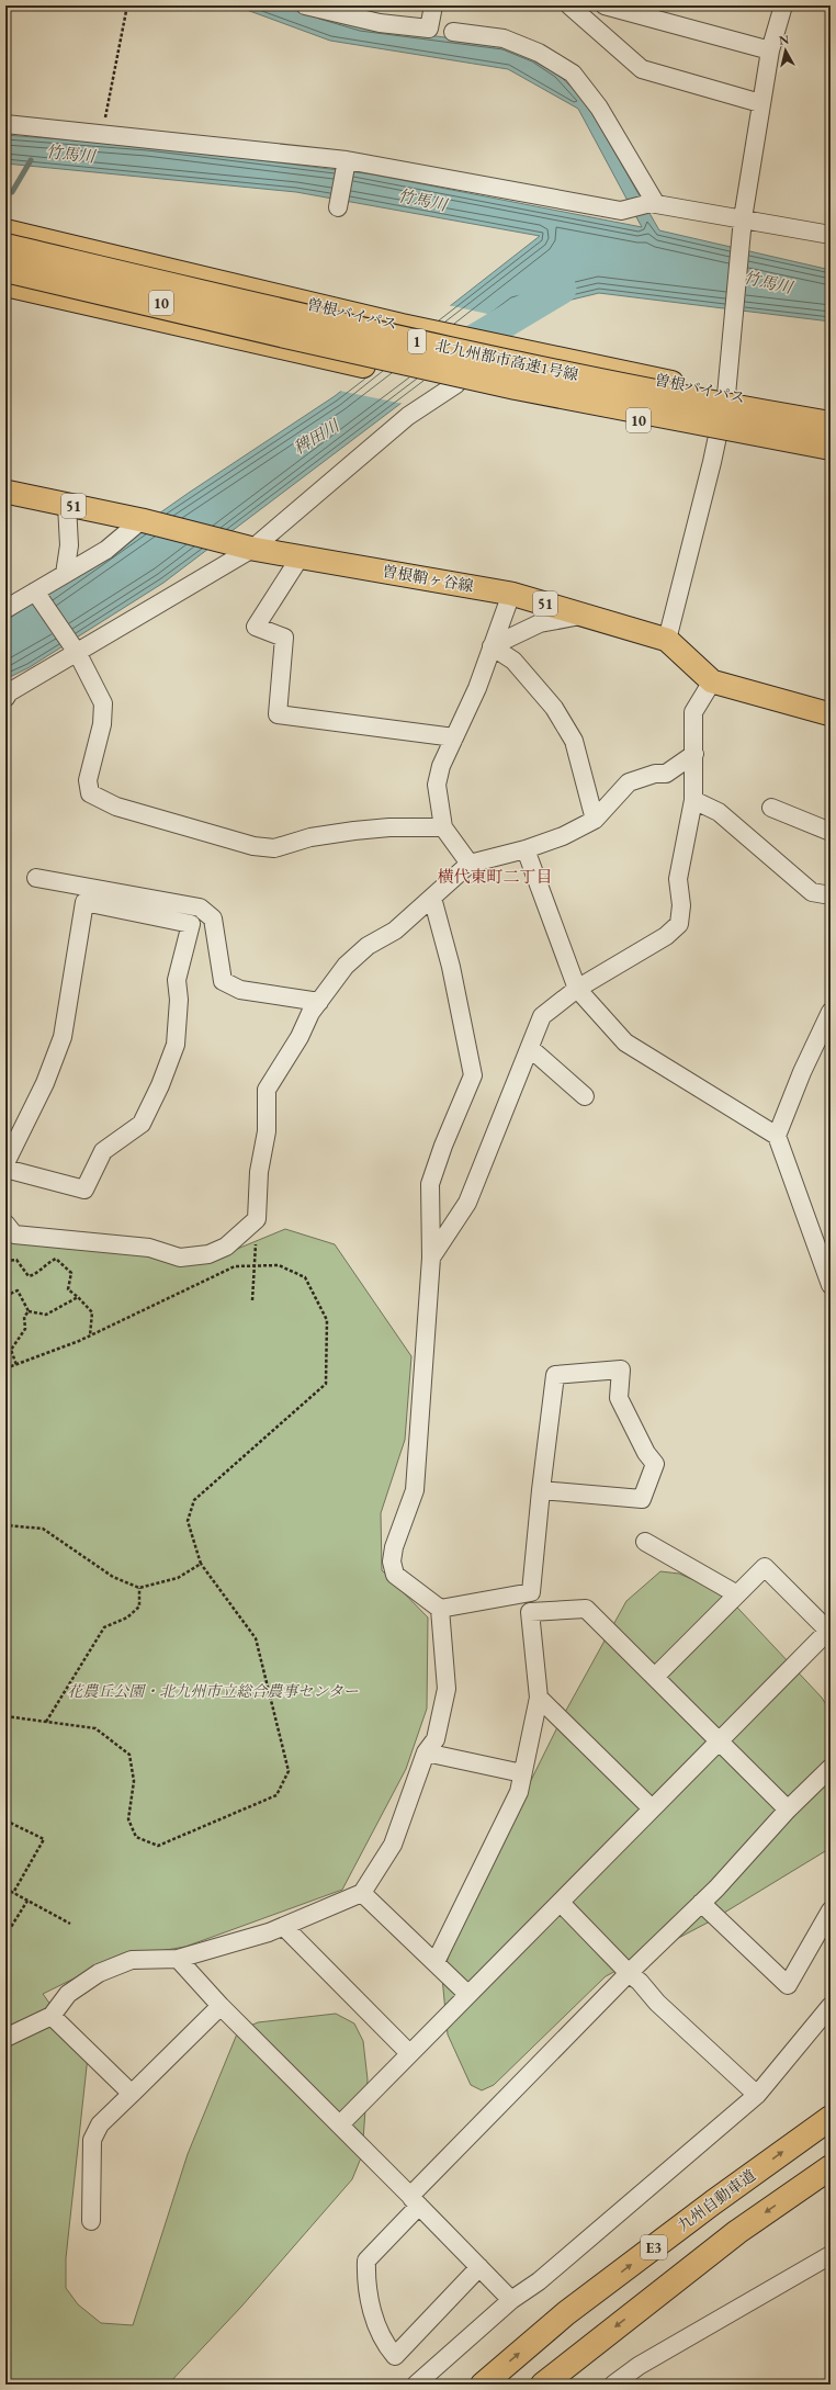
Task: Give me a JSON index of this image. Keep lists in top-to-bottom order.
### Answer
{
  "streets": {
    "highway": [
      "10",
      "曽根バイパス",
      "1",
      "北九州都市高速1号線",
      "九州自動車道",
      "E3"
    ],
    "main road": ["51", "曽根鞘ヶ谷線"]
  },
  "districts": ["横代東町二丁目"],
  "water": ["竹馬川", "稗田川"],
  "parks": ["花農丘公園・北九州市立総合農事センター"],
  "north": "top"
}
